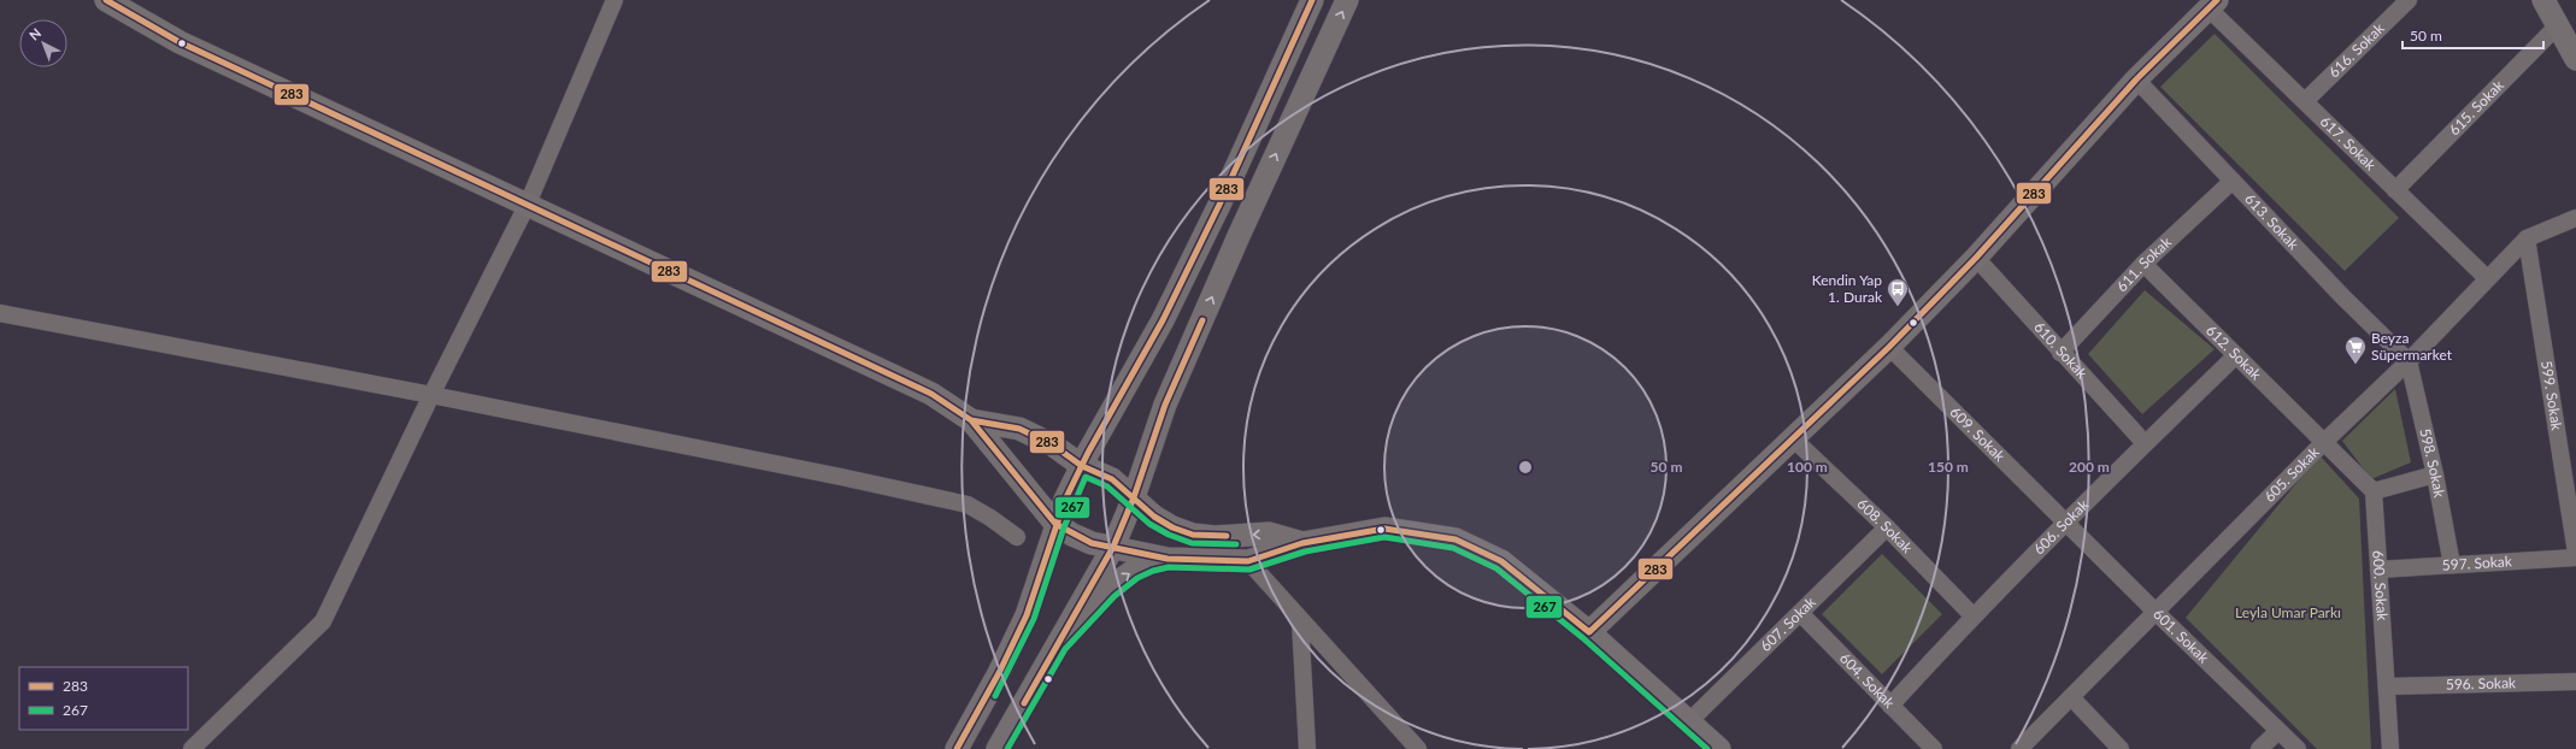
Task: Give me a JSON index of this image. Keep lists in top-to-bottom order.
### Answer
{
  "streets": {
    "street": [
      "616. Sokak",
      "615. Sokak",
      "617. Sokak",
      "613. Sokak",
      "611. Sokak",
      "610. Sokak",
      "612. Sokak",
      "599. Sokak",
      "609. Sokak",
      "598. Sokak",
      "605. Sokak",
      "608. Sokak",
      "606. Sokak",
      "597. Sokak",
      "600. Sokak",
      "607. Sokak",
      "601. Sokak",
      "604. Sokak",
      "596. Sokak"
    ]
  },
  "crossings": [
    ["616. Sokak", "617. Sokak"],
    ["615. Sokak", "617. Sokak"],
    ["617. Sokak", "605. Sokak"],
    ["613. Sokak", "611. Sokak"],
    ["613. Sokak", "598. Sokak"],
    ["613. Sokak", "605. Sokak"],
    ["611. Sokak", "610. Sokak"],
    ["611. Sokak", "612. Sokak"],
    ["610. Sokak", "606. Sokak"],
    ["612. Sokak", "605. Sokak"],
    ["612. Sokak", "606. Sokak"],
    ["599. Sokak", "605. Sokak"],
    ["609. Sokak", "606. Sokak"],
    ["609. Sokak", "601. Sokak"],
    ["598. Sokak", "605. Sokak"],
    ["598. Sokak", "597. Sokak"],
    ["605. Sokak", "601. Sokak"],
    ["608. Sokak", "606. Sokak"],
    ["608. Sokak", "607. Sokak"],
    ["606. Sokak", "601. Sokak"],
    ["606. Sokak", "604. Sokak"],
    ["597. Sokak", "600. Sokak"],
    ["600. Sokak", "596. Sokak"],
    ["607. Sokak", "604. Sokak"]
  ],
  "parks": ["Leyla Umar Parkı"],
  "places": {
    "bus stop": ["Kendin Yap 1. Durak"],
    "supermarket": ["Beyza Süpermarket"]
  },
  "lines": ["transit line 283", "transit line 267"],
  "legend": ["283", "267"],
  "scale_bar": "50 m",
  "north": "top left",
  "rings": [
    "50 m",
    "100 m",
    "150 m",
    "200 m"
  ]
}
